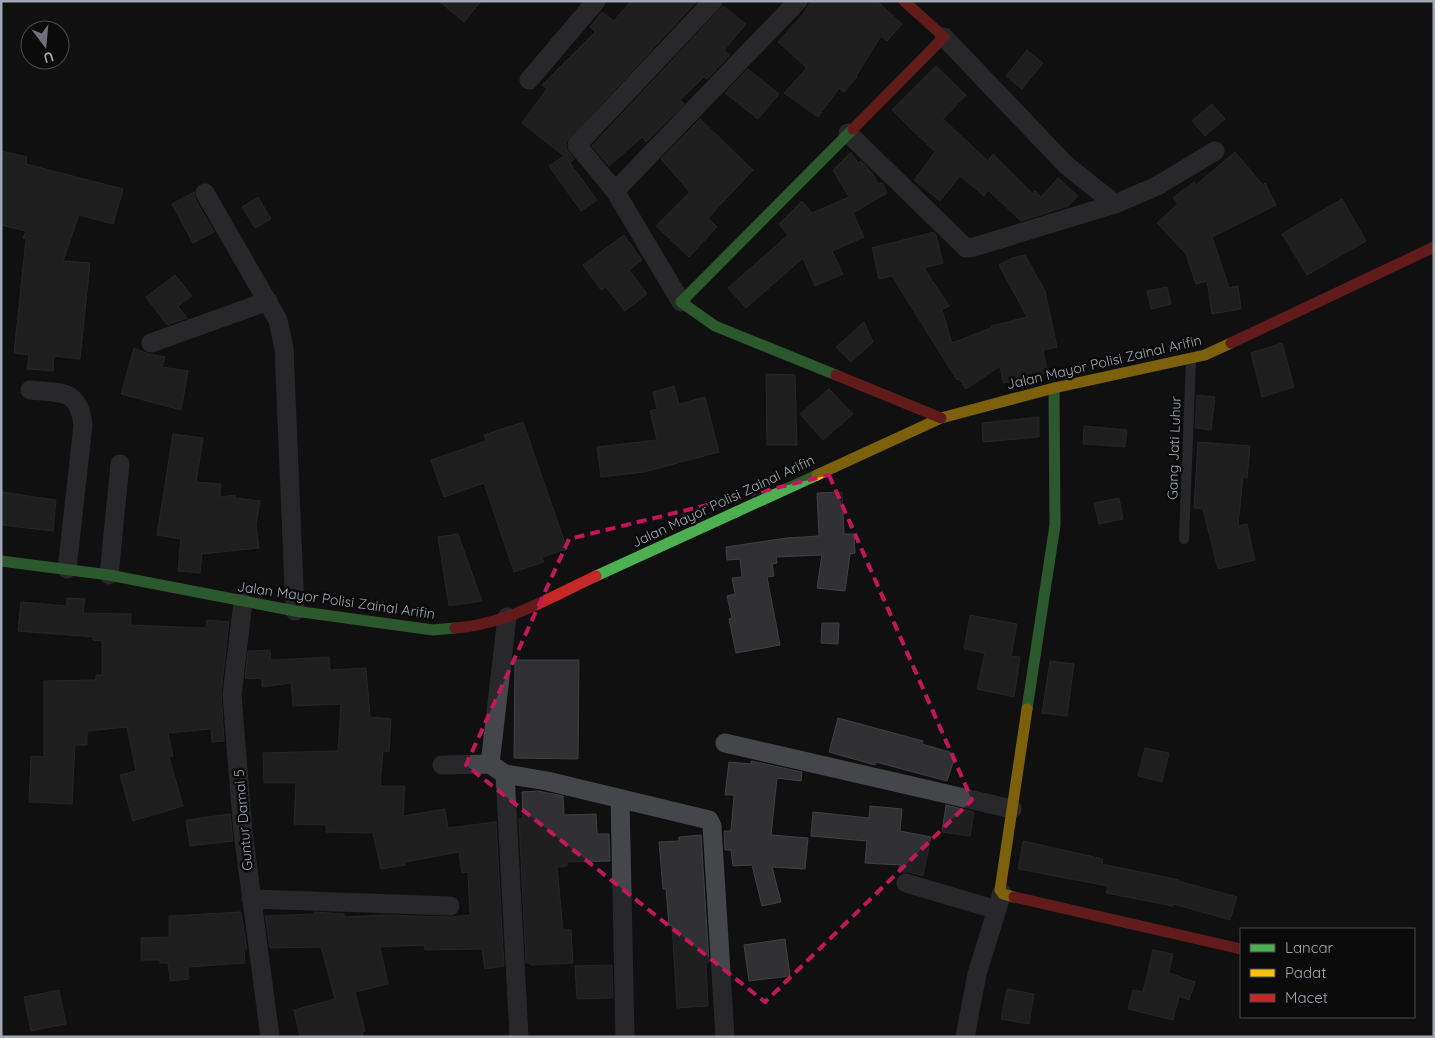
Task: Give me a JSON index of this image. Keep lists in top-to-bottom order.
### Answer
{
  "streets": {
    "main road": ["Jalan Mayor Polisi Zainal Arifin"],
    "street": ["Guntur Damai 5"],
    "lane": ["Gang Jati Luhur"]
  },
  "crossings": [
    ["Jalan Mayor Polisi Zainal Arifin", "Gang Jati Luhur"],
    ["Jalan Mayor Polisi Zainal Arifin", "Guntur Damai 5"]
  ],
  "legend": ["Lancar", "Padat", "Macet"],
  "north": "bottom"
}
